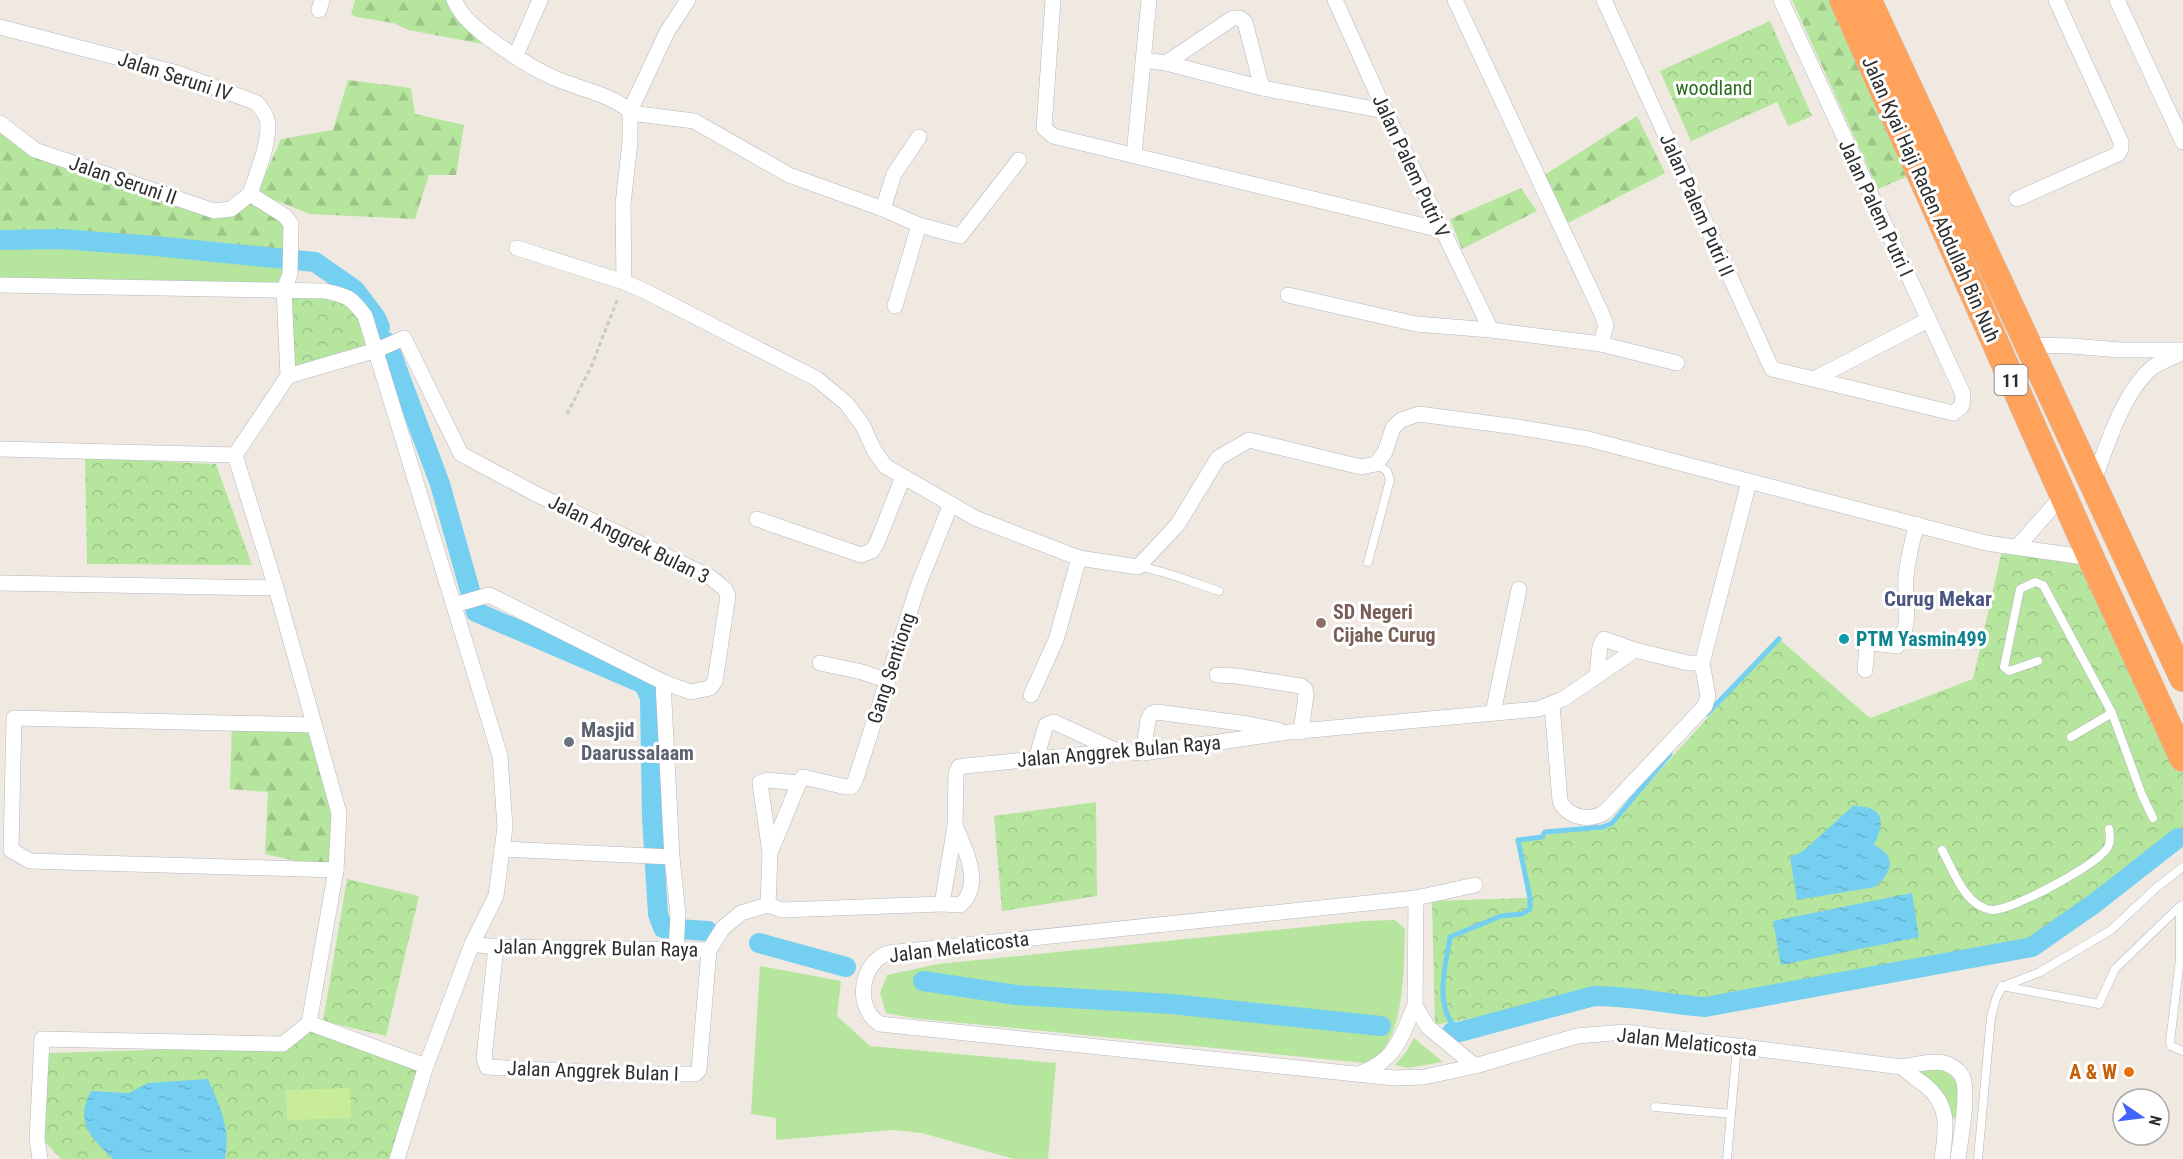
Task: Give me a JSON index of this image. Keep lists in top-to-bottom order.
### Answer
{
  "streets": {
    "highway": ["Jalan Kyai Haji Raden Abdullah Bin Nuh", "11"],
    "street": [
      "Jalan Seruni IV",
      "Jalan Palem Putri V",
      "Jalan Seruni II",
      "Jalan Palem Putri II",
      "Jalan Palem Putri I",
      "Jalan Anggrek Bulan 3",
      "Gang Sentiong",
      "Jalan Anggrek Bulan Raya",
      "Jalan Melaticosta",
      "Jalan Anggrek Bulan I"
    ]
  },
  "crossings": [
    ["Jalan Seruni IV", "Jalan Seruni II"],
    ["Jalan Palem Putri II", "Jalan Palem Putri I"],
    ["Jalan Anggrek Bulan Raya", "Jalan Anggrek Bulan I"]
  ],
  "districts": ["Curug Mekar"],
  "parks": ["woodland"],
  "places": [
    "SD Negeri Cijahe Curug",
    "PTM Yasmin499",
    "Masjid Daarussalaam",
    "A & W"
  ],
  "north": "right"
}
